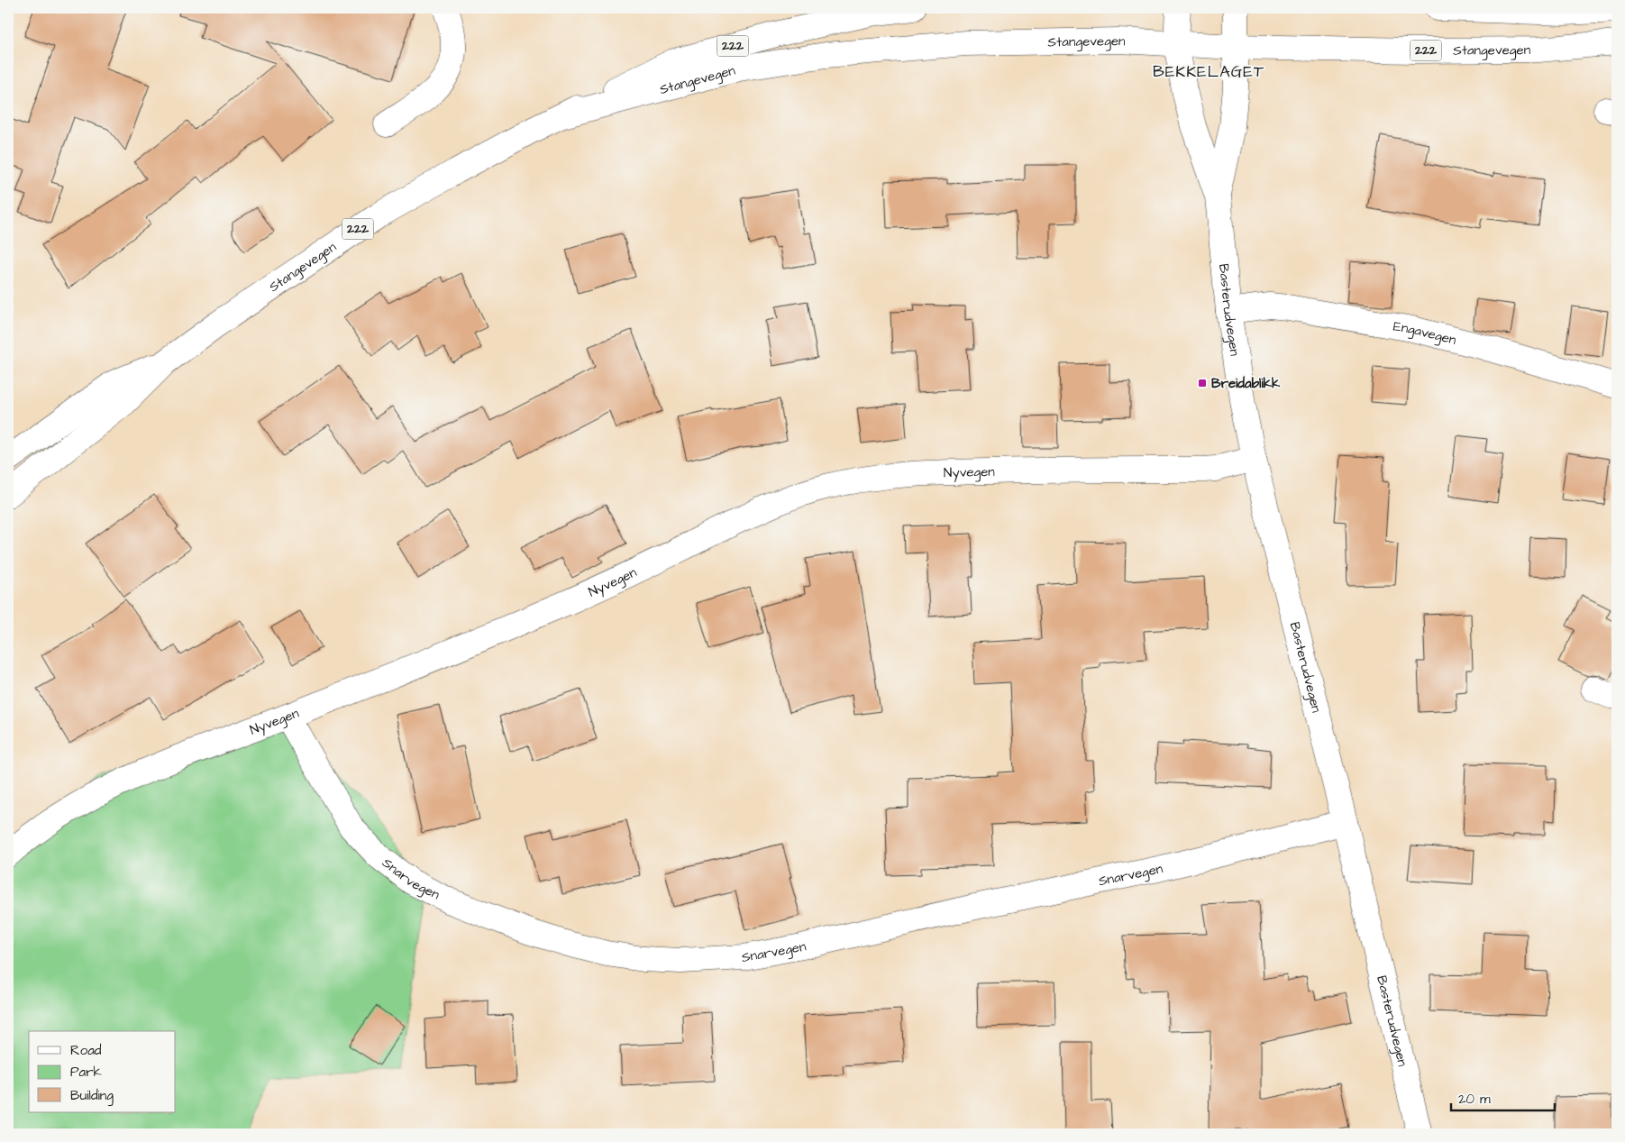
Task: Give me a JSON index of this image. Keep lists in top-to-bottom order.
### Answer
{
  "streets": {
    "main road": [
      "Stangevegen",
      "222",
      "Basterudvegen",
      "Engavegen",
      "Nyvegen",
      "Snarvegen"
    ]
  },
  "crossings": [
    ["Stangevegen", "Basterudvegen"],
    ["Basterudvegen", "Engavegen"],
    ["Basterudvegen", "Nyvegen"],
    ["Basterudvegen", "Snarvegen"],
    ["Nyvegen", "Snarvegen"]
  ],
  "districts": ["BEKKELAGET"],
  "places": {
    "transit": ["Breidablikk"]
  },
  "legend": ["Road", "Park", "Building"],
  "scale_bar": "20 m"
}
